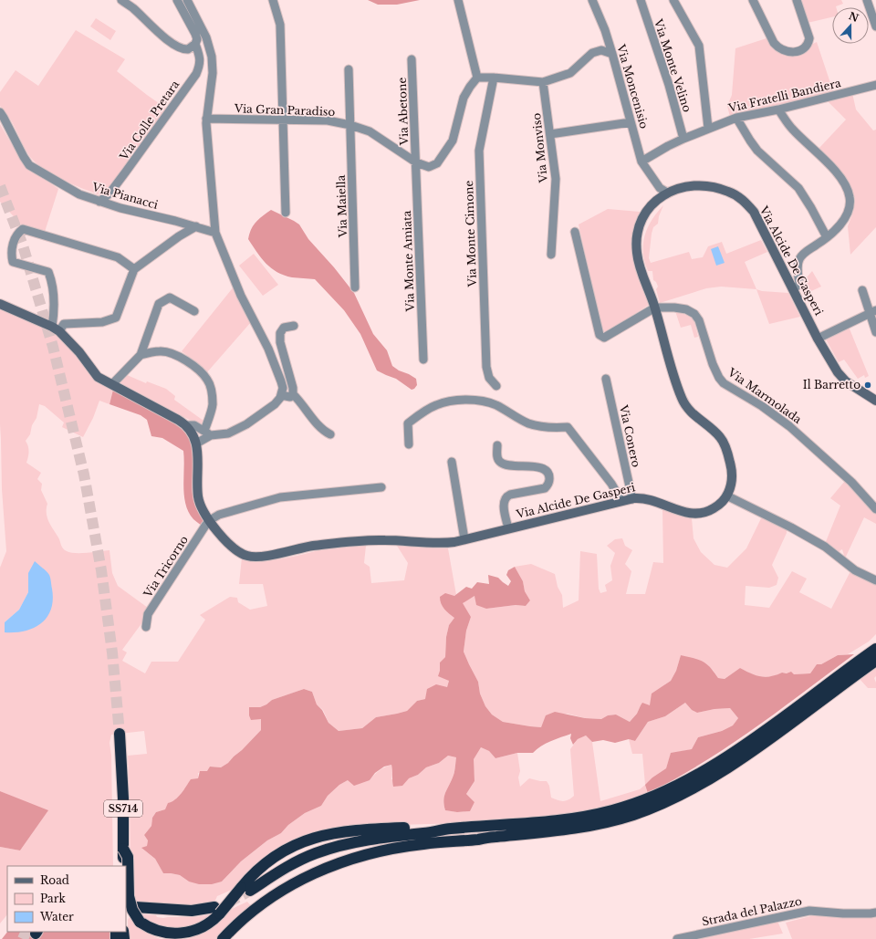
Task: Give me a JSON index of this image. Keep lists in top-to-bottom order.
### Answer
{
  "streets": {
    "highway": ["SS714"],
    "street": [
      "Via Monte Velino",
      "Via Moncenisio",
      "Via Fratelli Bandiera",
      "Via Gran Paradiso",
      "Via Abetone",
      "Via Colle Pretara",
      "Via Monviso",
      "Via Pianacci",
      "Via Maiella",
      "Via Monte Cimone",
      "Via Monte Amiata",
      "Via Alcide De Gasperi",
      "Via Marmolada",
      "Via Conero",
      "Via Tricorno",
      "Strada del Palazzo"
    ]
  },
  "crossings": [
    ["Via Monte Velino", "Via Fratelli Bandiera"],
    ["Via Moncenisio", "Via Fratelli Bandiera"],
    ["Via Moncenisio", "Via Alcide De Gasperi"],
    ["Via Gran Paradiso", "Via Abetone"],
    ["Via Gran Paradiso", "Via Maiella"],
    ["Via Gran Paradiso", "Via Monte Amiata"],
    ["Via Abetone", "Via Monte Amiata"],
    ["Via Colle Pretara", "Via Pianacci"],
    ["Via Alcide De Gasperi", "Via Marmolada"],
    ["Via Alcide De Gasperi", "Via Conero"],
    ["Via Alcide De Gasperi", "Via Tricorno"]
  ],
  "places": ["Il Barretto"],
  "legend": ["Road", "Park", "Water"],
  "north": "top"
}
